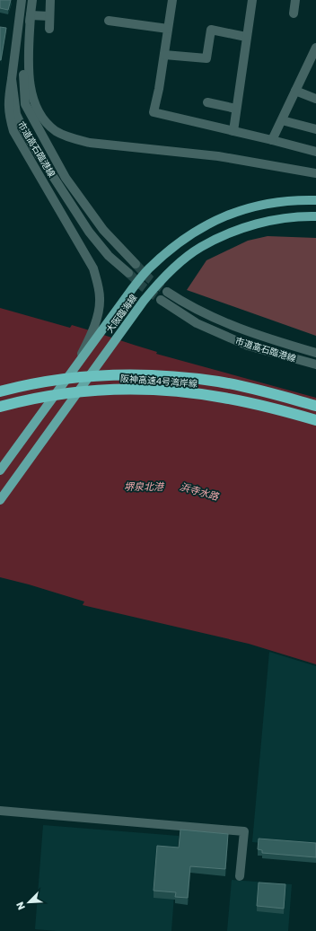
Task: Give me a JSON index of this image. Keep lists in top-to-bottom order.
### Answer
{
  "streets": {
    "highway": ["阪神高速4号湾岸線"],
    "main road": ["大阪臨海線"],
    "street": ["市道高石臨港線"]
  },
  "water": ["堺泉北港", "浜寺水路"],
  "north": "bottom left"
}
